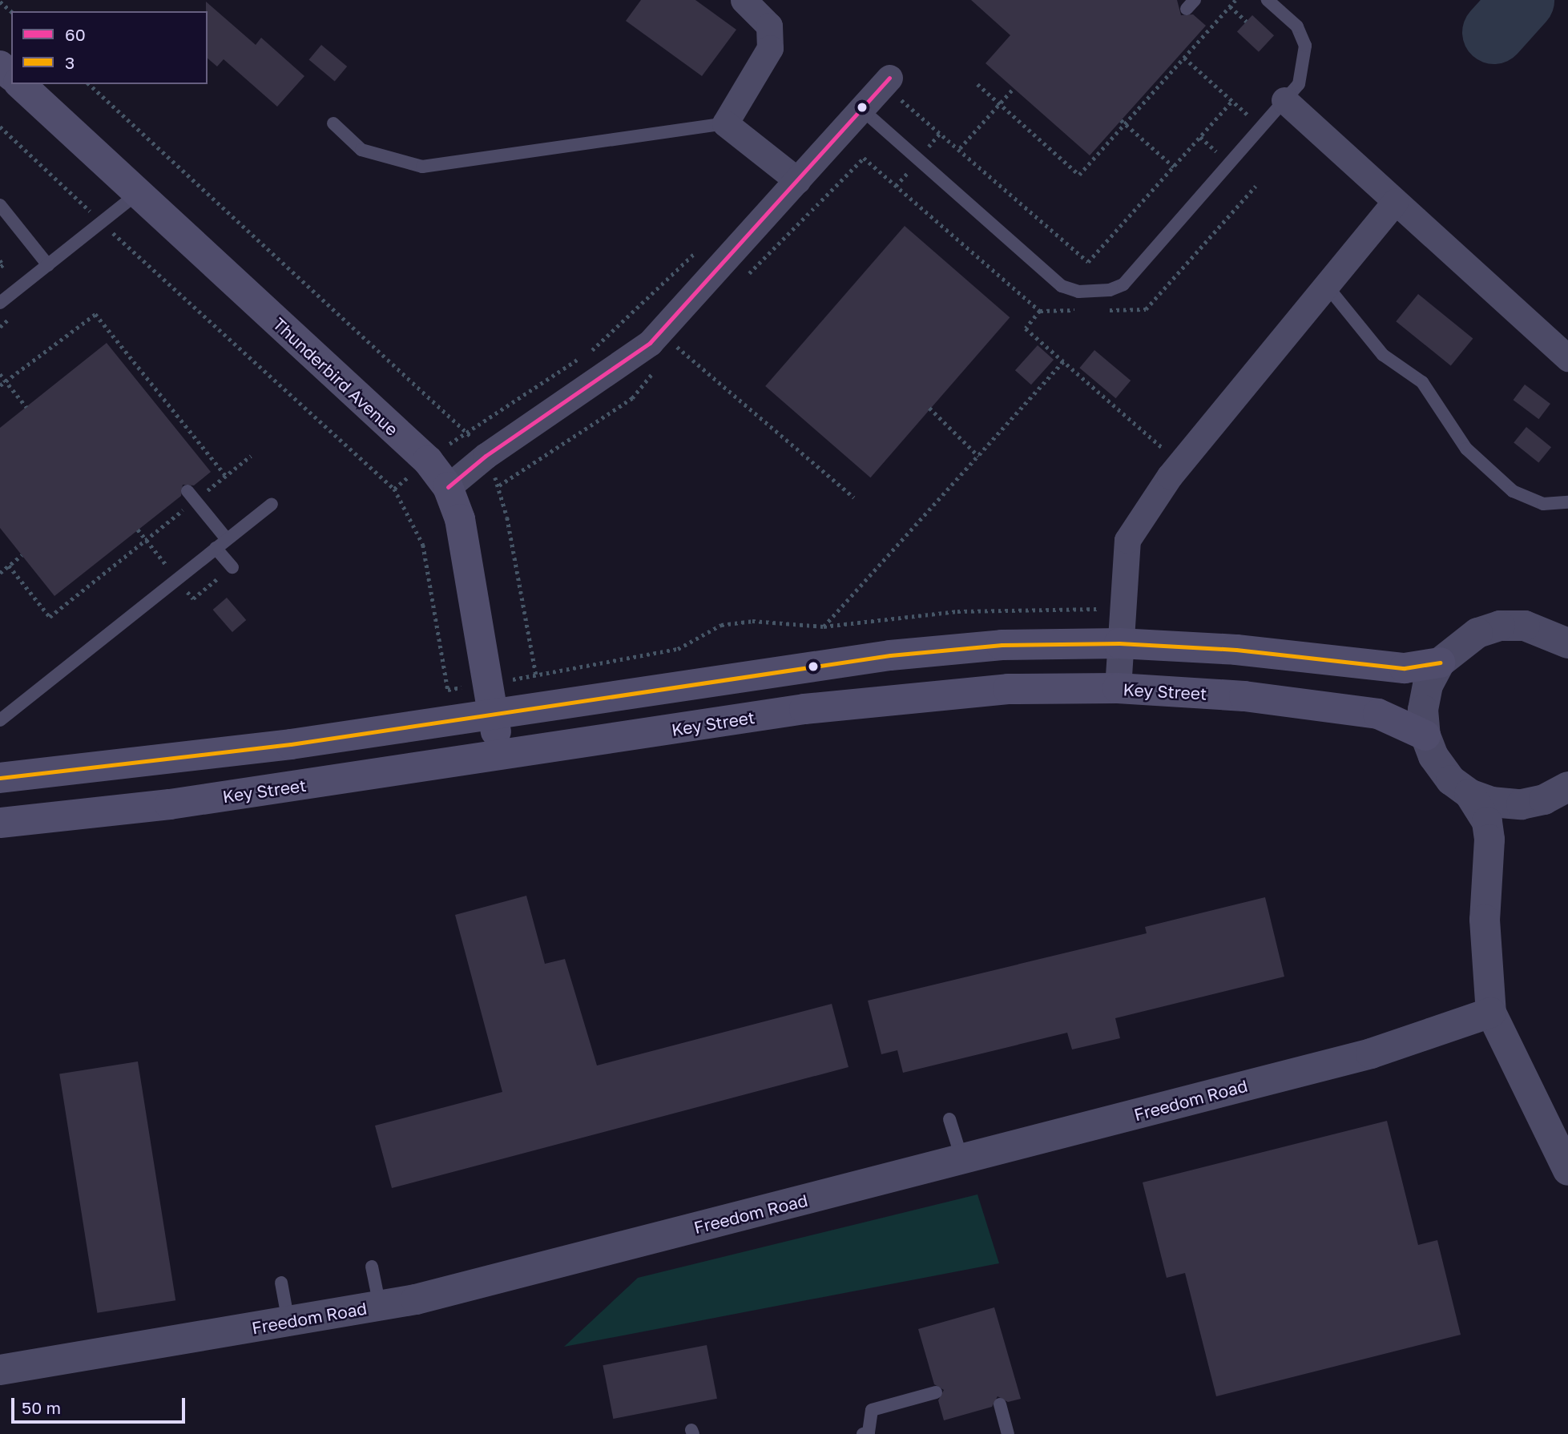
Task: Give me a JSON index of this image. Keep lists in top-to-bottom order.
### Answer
{
  "streets": {
    "main road": ["Thunderbird Avenue", "Key Street"],
    "street": ["Freedom Road"]
  },
  "crossings": [
    ["Thunderbird Avenue", "Key Street"]
  ],
  "lines": ["transit line 60", "transit line 3"],
  "legend": ["60", "3"],
  "scale_bar": "50 m"
}
